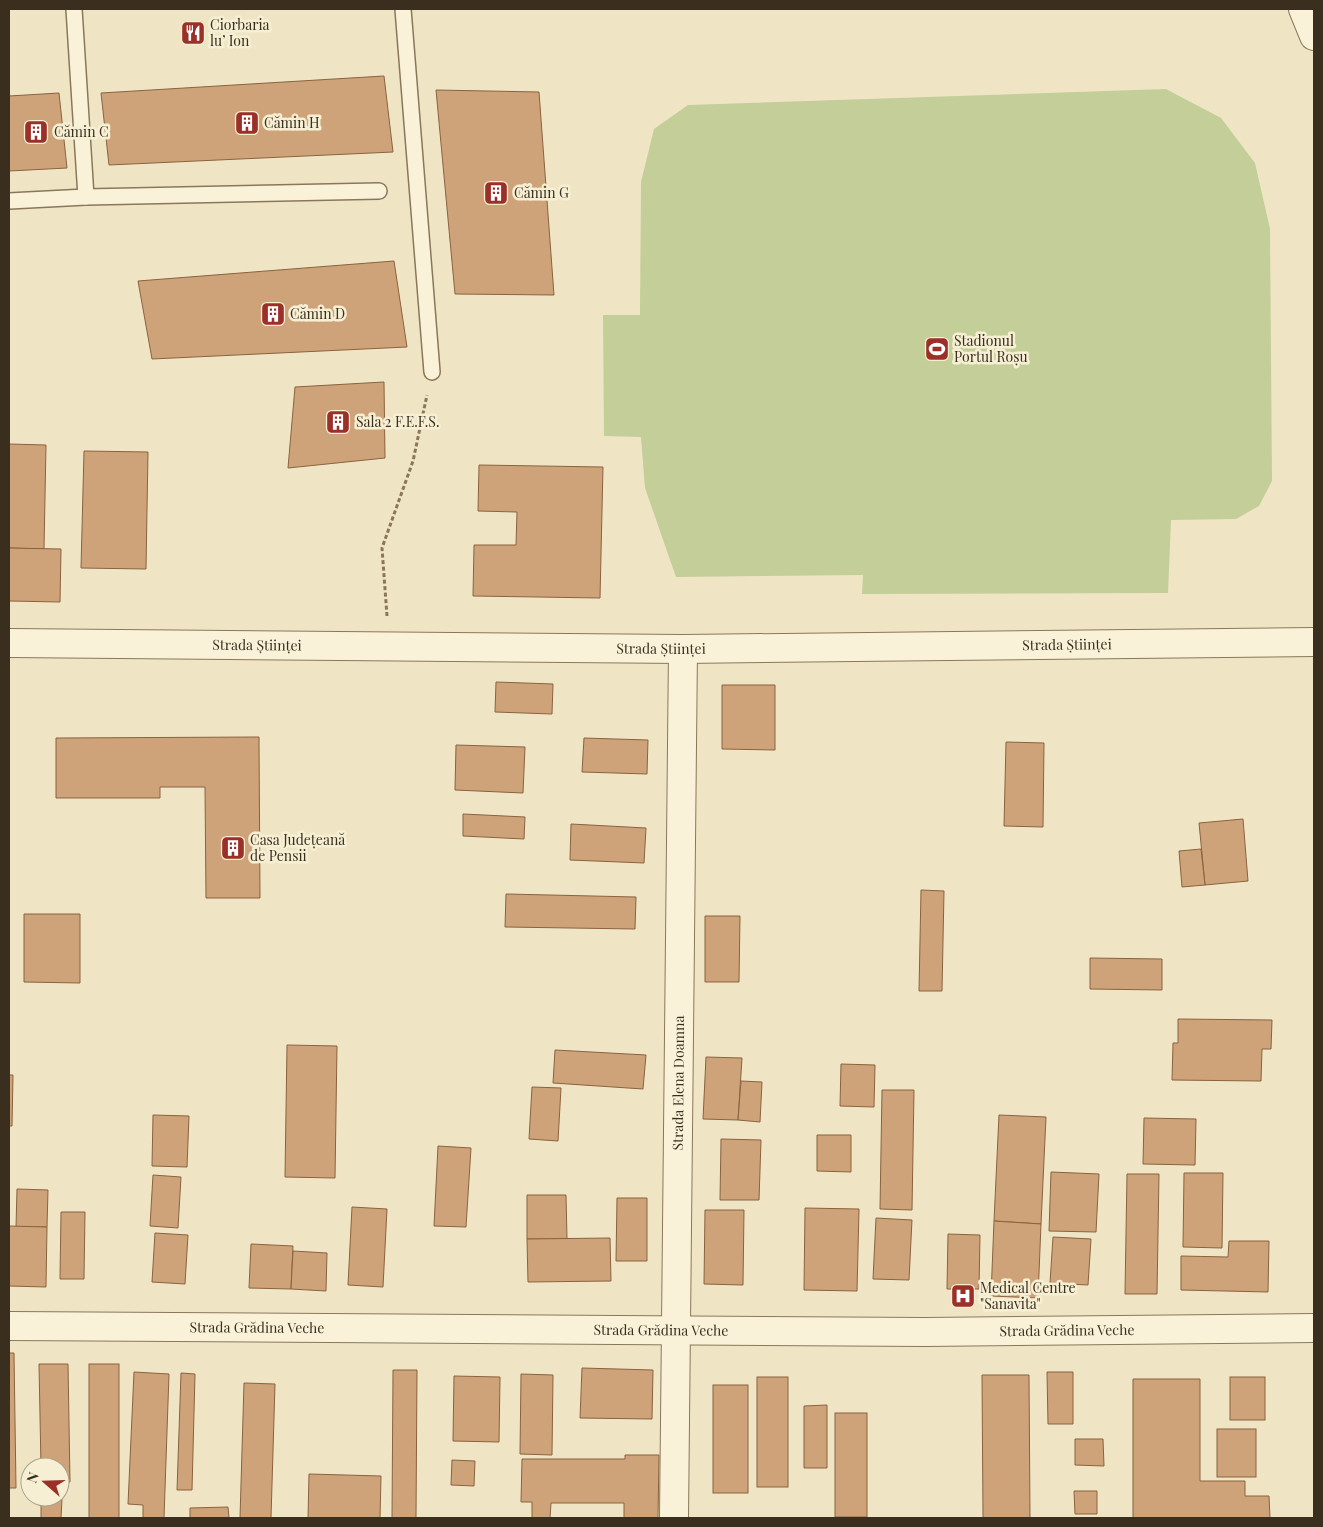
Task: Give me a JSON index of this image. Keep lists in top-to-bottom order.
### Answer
{
  "streets": {
    "street": ["Strada Științei", "Strada Elena Doamna", "Strada Grădina Veche"]
  },
  "crossings": [
    ["Strada Științei", "Strada Elena Doamna"],
    ["Strada Elena Doamna", "Strada Grădina Veche"]
  ],
  "places": {
    "restaurant": ["Ciorbaria lu’ Ion"],
    "building": [
      "Cămin H",
      "Cămin C",
      "Cămin G",
      "Cămin D",
      "Sala 2 F.E.F.S.",
      "Casa Județeană de Pensii"
    ],
    "sports": ["Stadionul Portul Roșu"],
    "hospital": ["Medical Centre \"Sanavita\""]
  },
  "north": "left"
}
